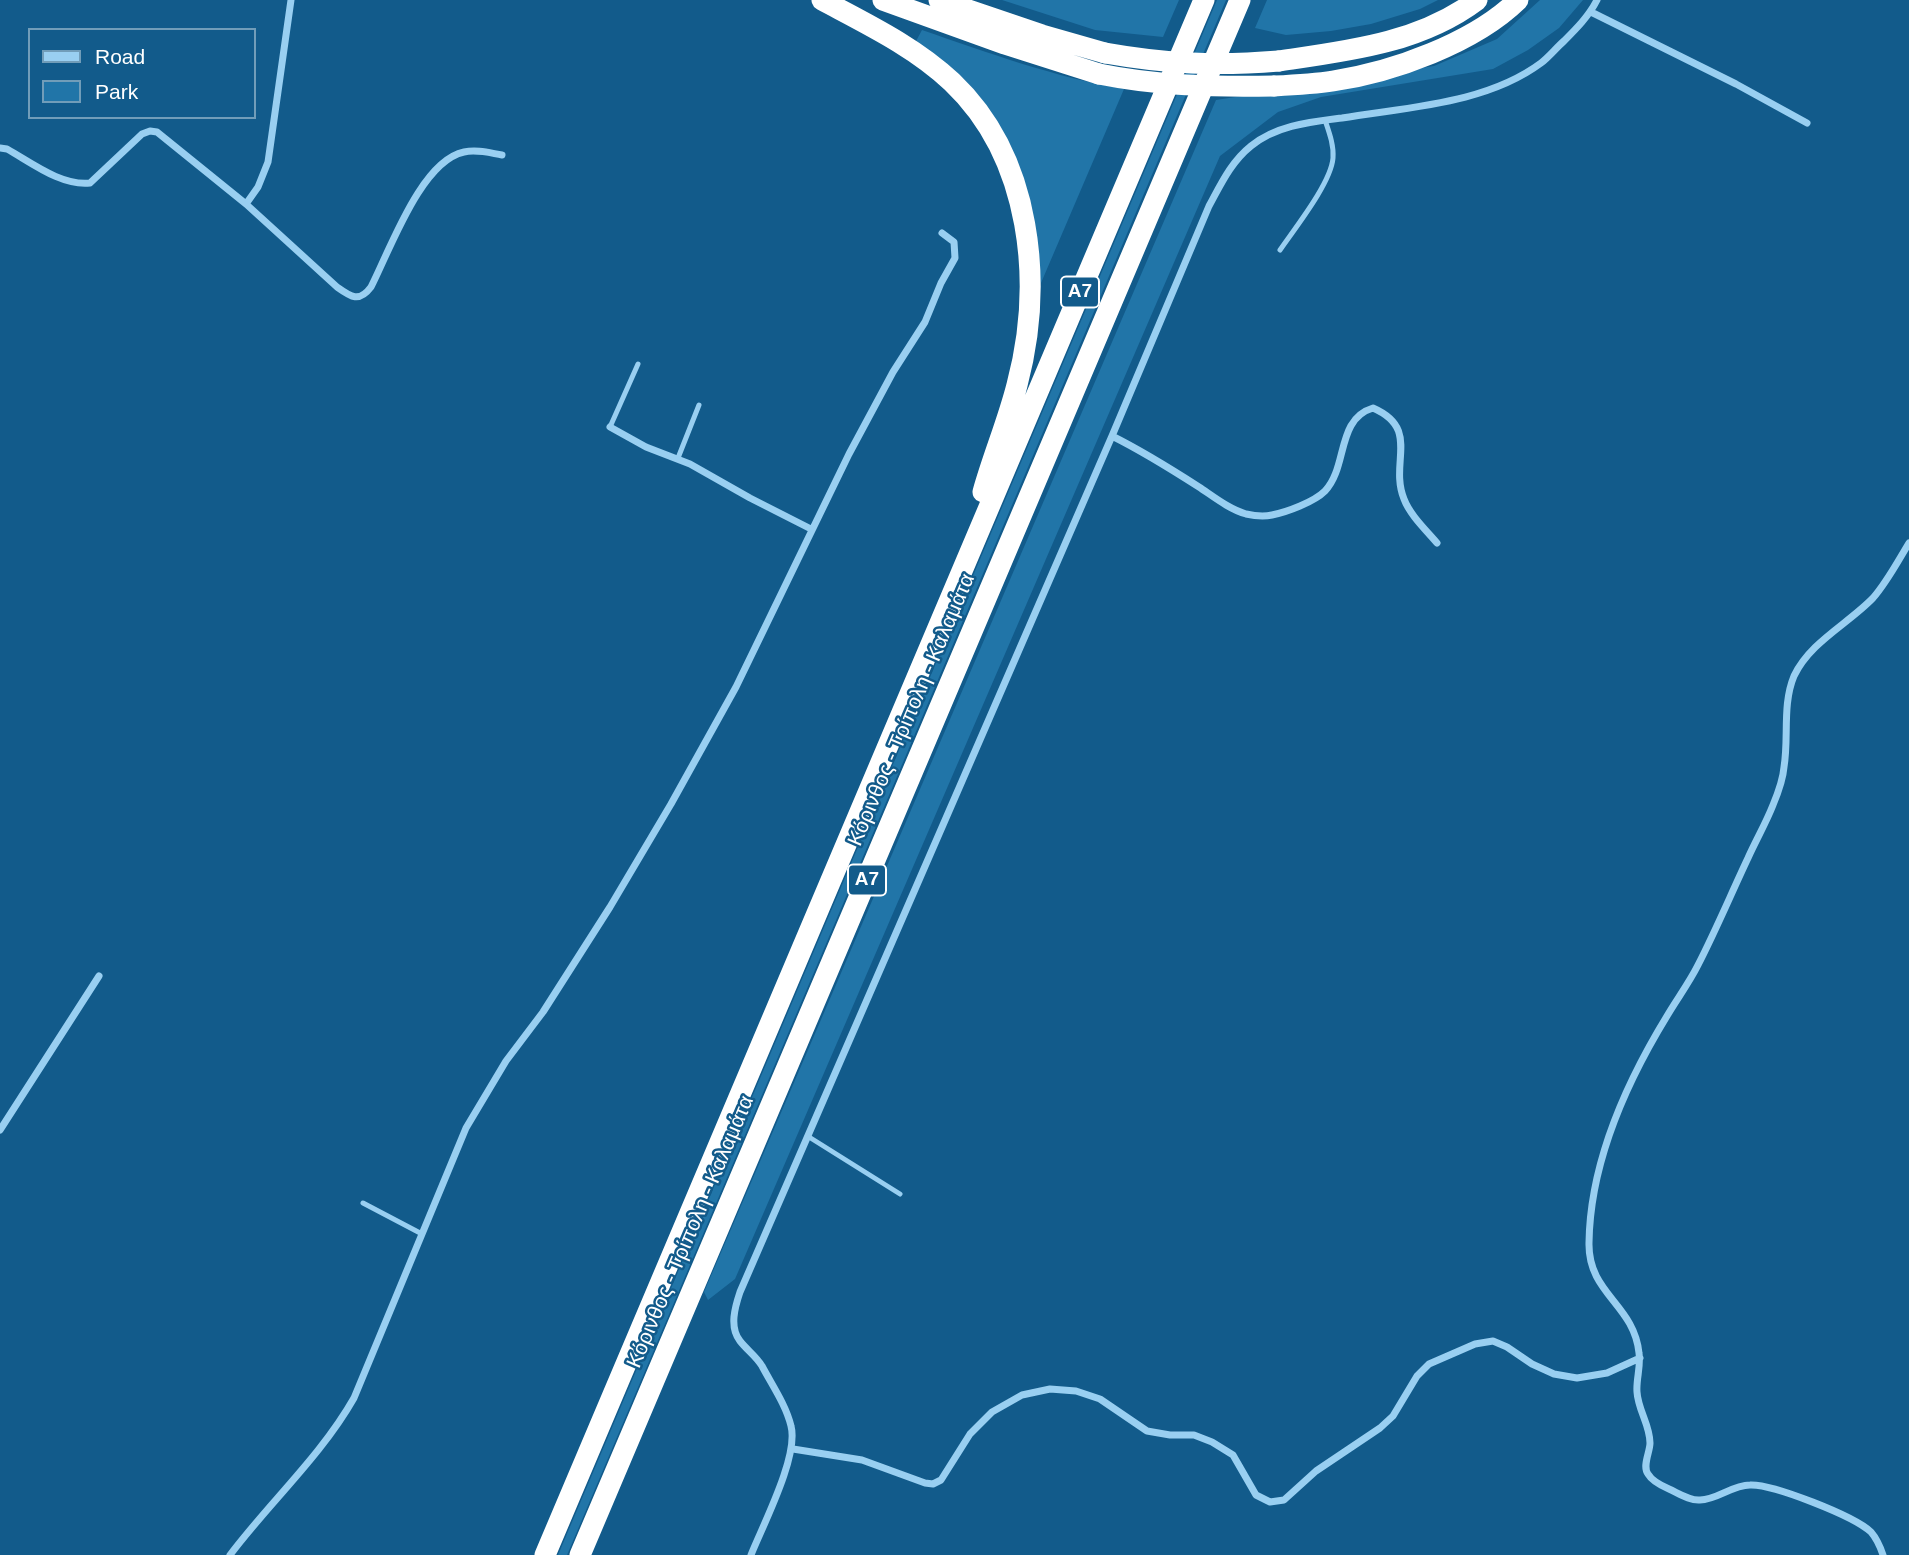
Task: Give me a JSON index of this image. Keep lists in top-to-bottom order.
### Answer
{
  "streets": {
    "highway": ["Α7", "Κόρινθος - Τρίπολη - Καλαμάτα"]
  },
  "legend": ["Road", "Park"]
}
